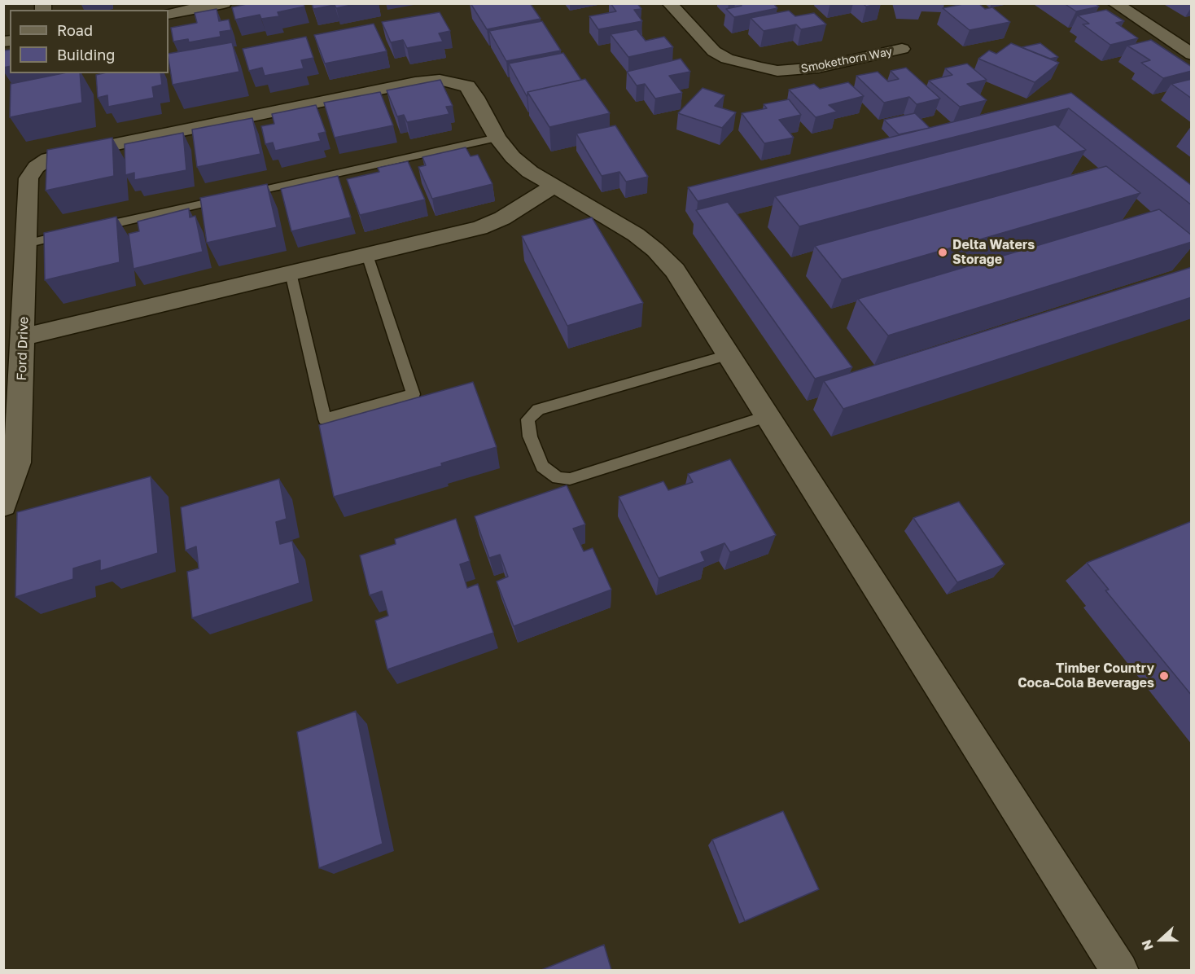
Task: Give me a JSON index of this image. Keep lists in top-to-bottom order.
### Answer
{
  "streets": {
    "street": ["Smokethorn Way", "Ford Drive"]
  },
  "places": ["Delta Waters Storage", "Timber Country Coca-Cola Beverages"],
  "legend": ["Road", "Building"],
  "north": "left"
}
